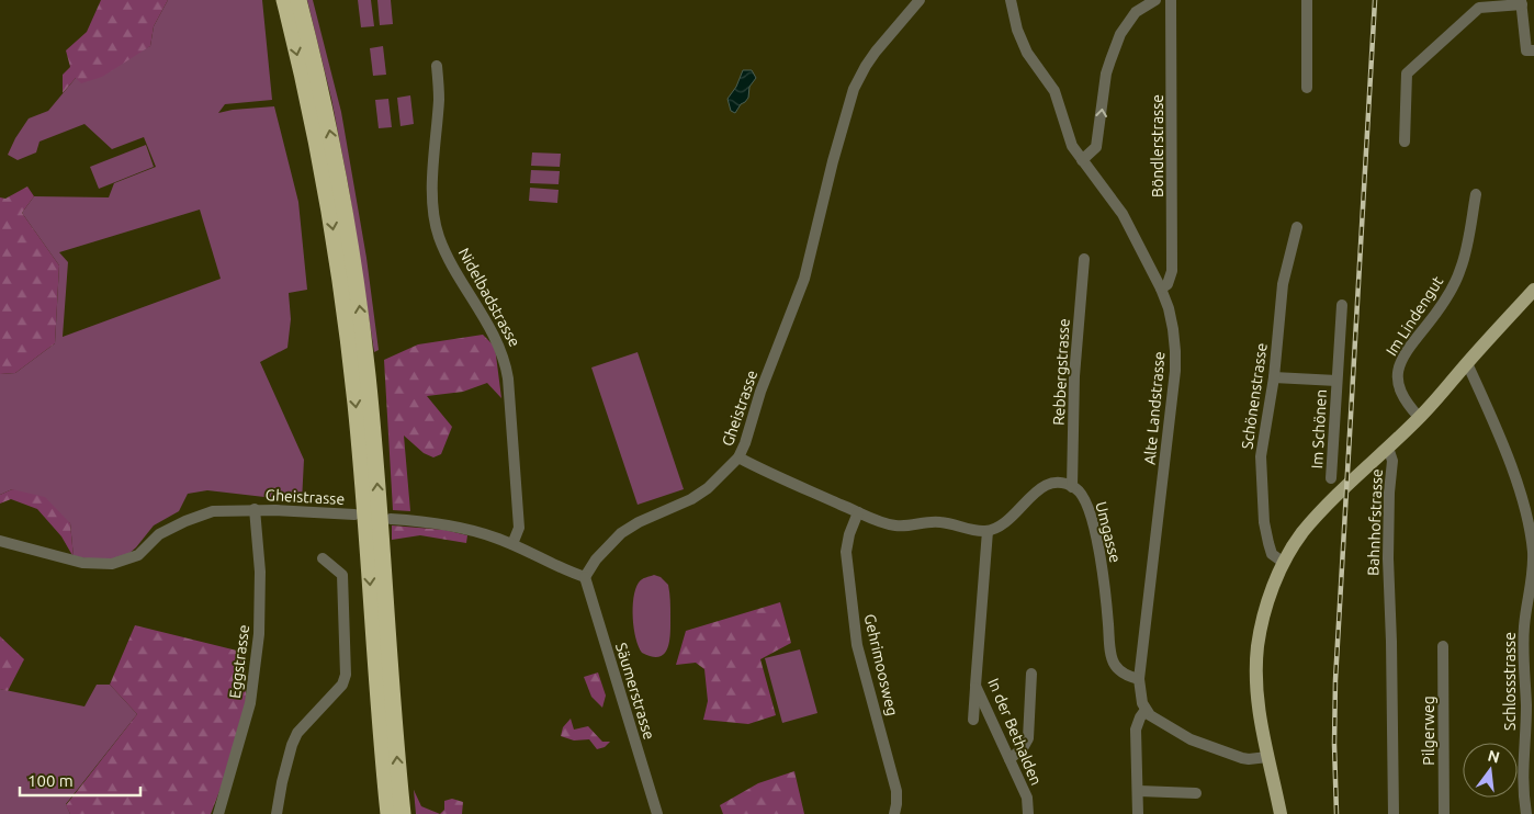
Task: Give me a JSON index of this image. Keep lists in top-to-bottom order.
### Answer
{
  "streets": {
    "main road": ["Bahnhofstrasse"],
    "street": [
      "Böndlerstrasse",
      "Nidelbadstrasse",
      "Im Lindengut",
      "Rebbergstrasse",
      "Schönenstrasse",
      "Gheistrasse",
      "Alte Landstrasse",
      "Im Schönen",
      "Umgasse",
      "Eggstrasse",
      "Gehrimoosweg",
      "Schlossstrasse",
      "Säumerstrasse",
      "Pilgerweg",
      "In der Bethalden"
    ]
  },
  "crossings": [
    ["Böndlerstrasse", "Alte Landstrasse"],
    ["Im Lindengut", "Bahnhofstrasse"],
    ["Rebbergstrasse", "Umgasse"],
    ["Schönenstrasse", "Im Schönen"],
    ["Gheistrasse", "Eggstrasse"],
    ["Gheistrasse", "Säumerstrasse"],
    ["Alte Landstrasse", "Umgasse"],
    ["Bahnhofstrasse", "Schlossstrasse"]
  ],
  "scale_bar": "100 m",
  "north": "top"
}
